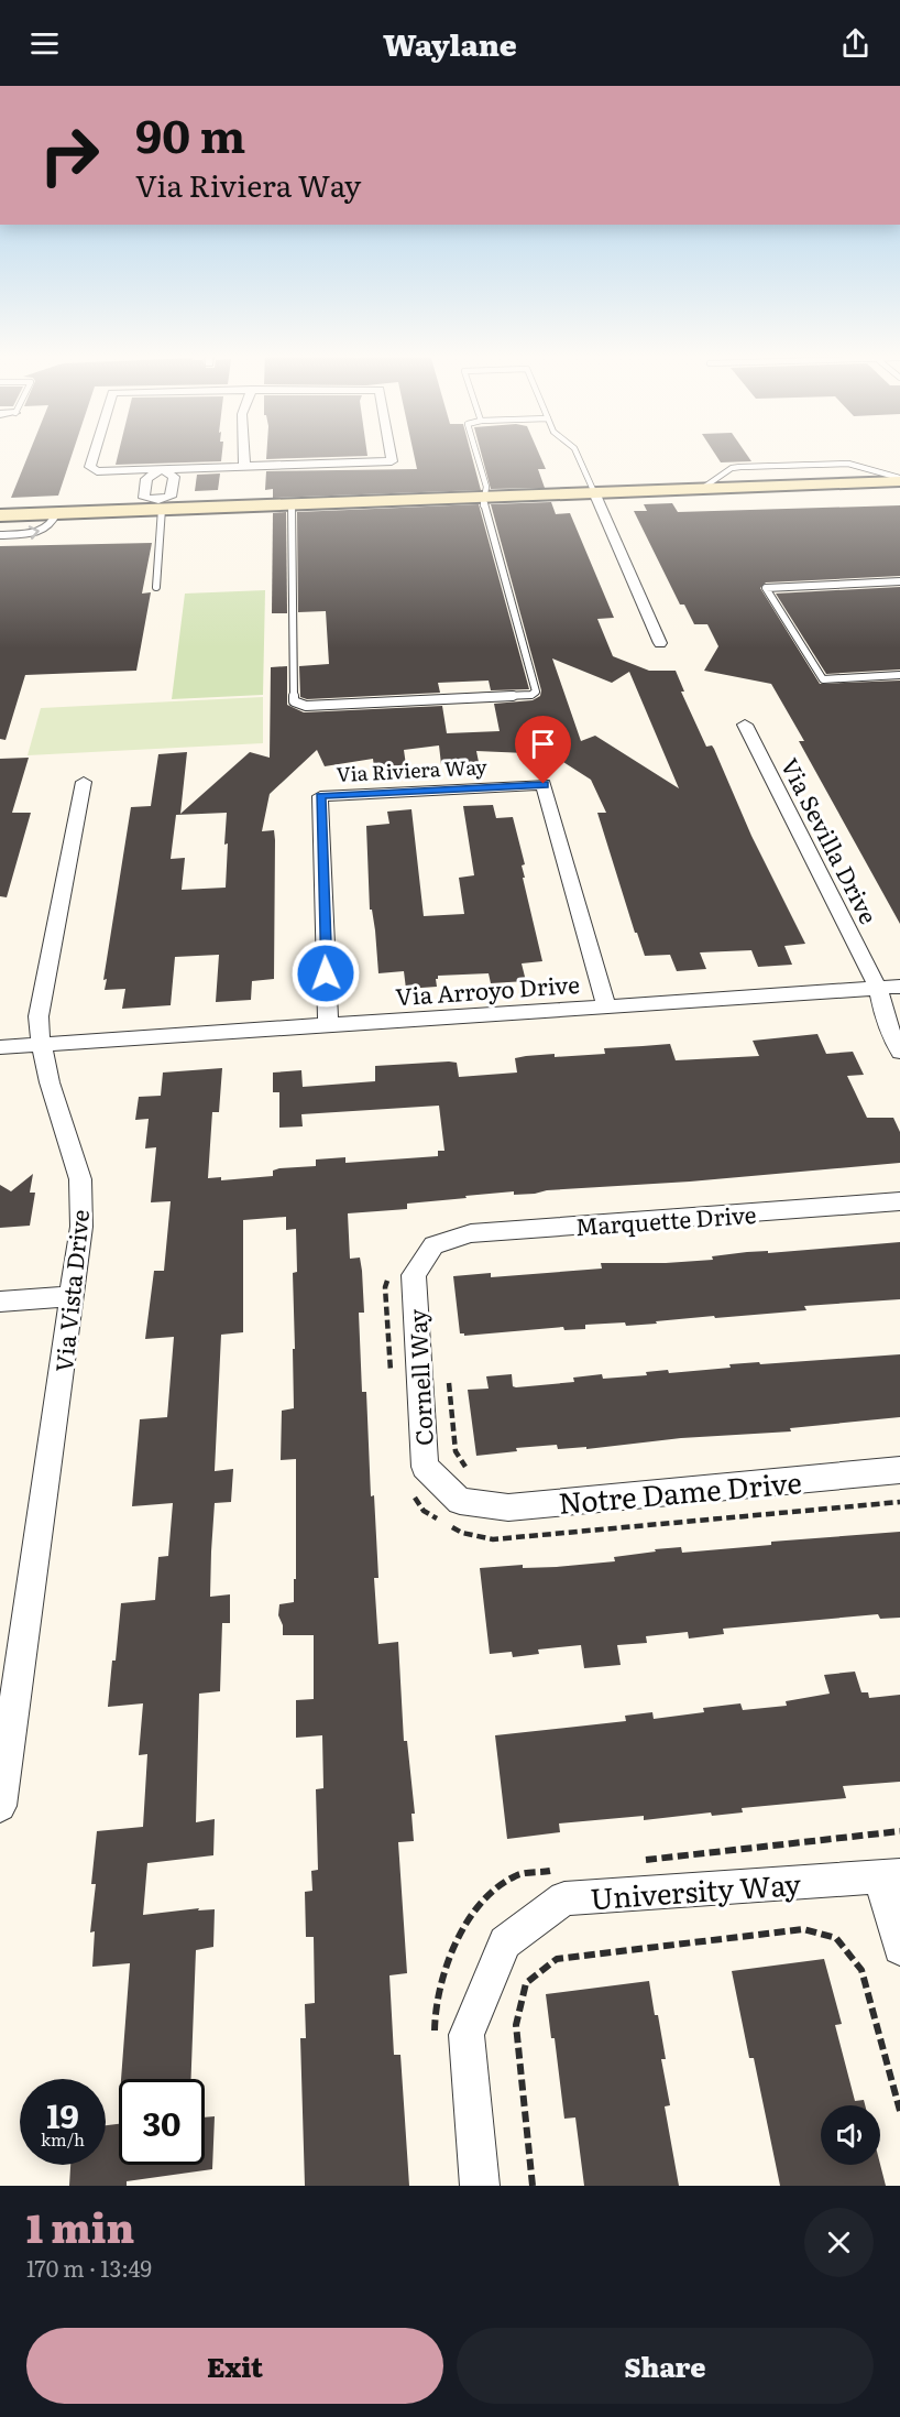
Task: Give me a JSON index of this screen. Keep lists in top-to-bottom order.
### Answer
{
  "streets": {
    "street": [
      "Via Riviera Way",
      "Via Sevilla Drive",
      "Via Arroyo Drive",
      "Marquette Drive",
      "Via Vista Drive",
      "Cornell Way",
      "Notre Dame Drive",
      "University Way"
    ]
  },
  "crossings": [
    ["Via Riviera Way", "Via Arroyo Drive"],
    ["Via Sevilla Drive", "Via Arroyo Drive"],
    ["Via Arroyo Drive", "Via Vista Drive"],
    ["Marquette Drive", "Cornell Way"],
    ["Cornell Way", "Notre Dame Drive"]
  ],
  "page": {
    "header": "Waylane",
    "turn": ["90 m", "Via Riviera Way"],
    "speed": "19 km/h",
    "limit": "30",
    "heading": ["1 min", "170 m · 13:49"],
    "buttons": ["Exit", "Share"]
  }
}
